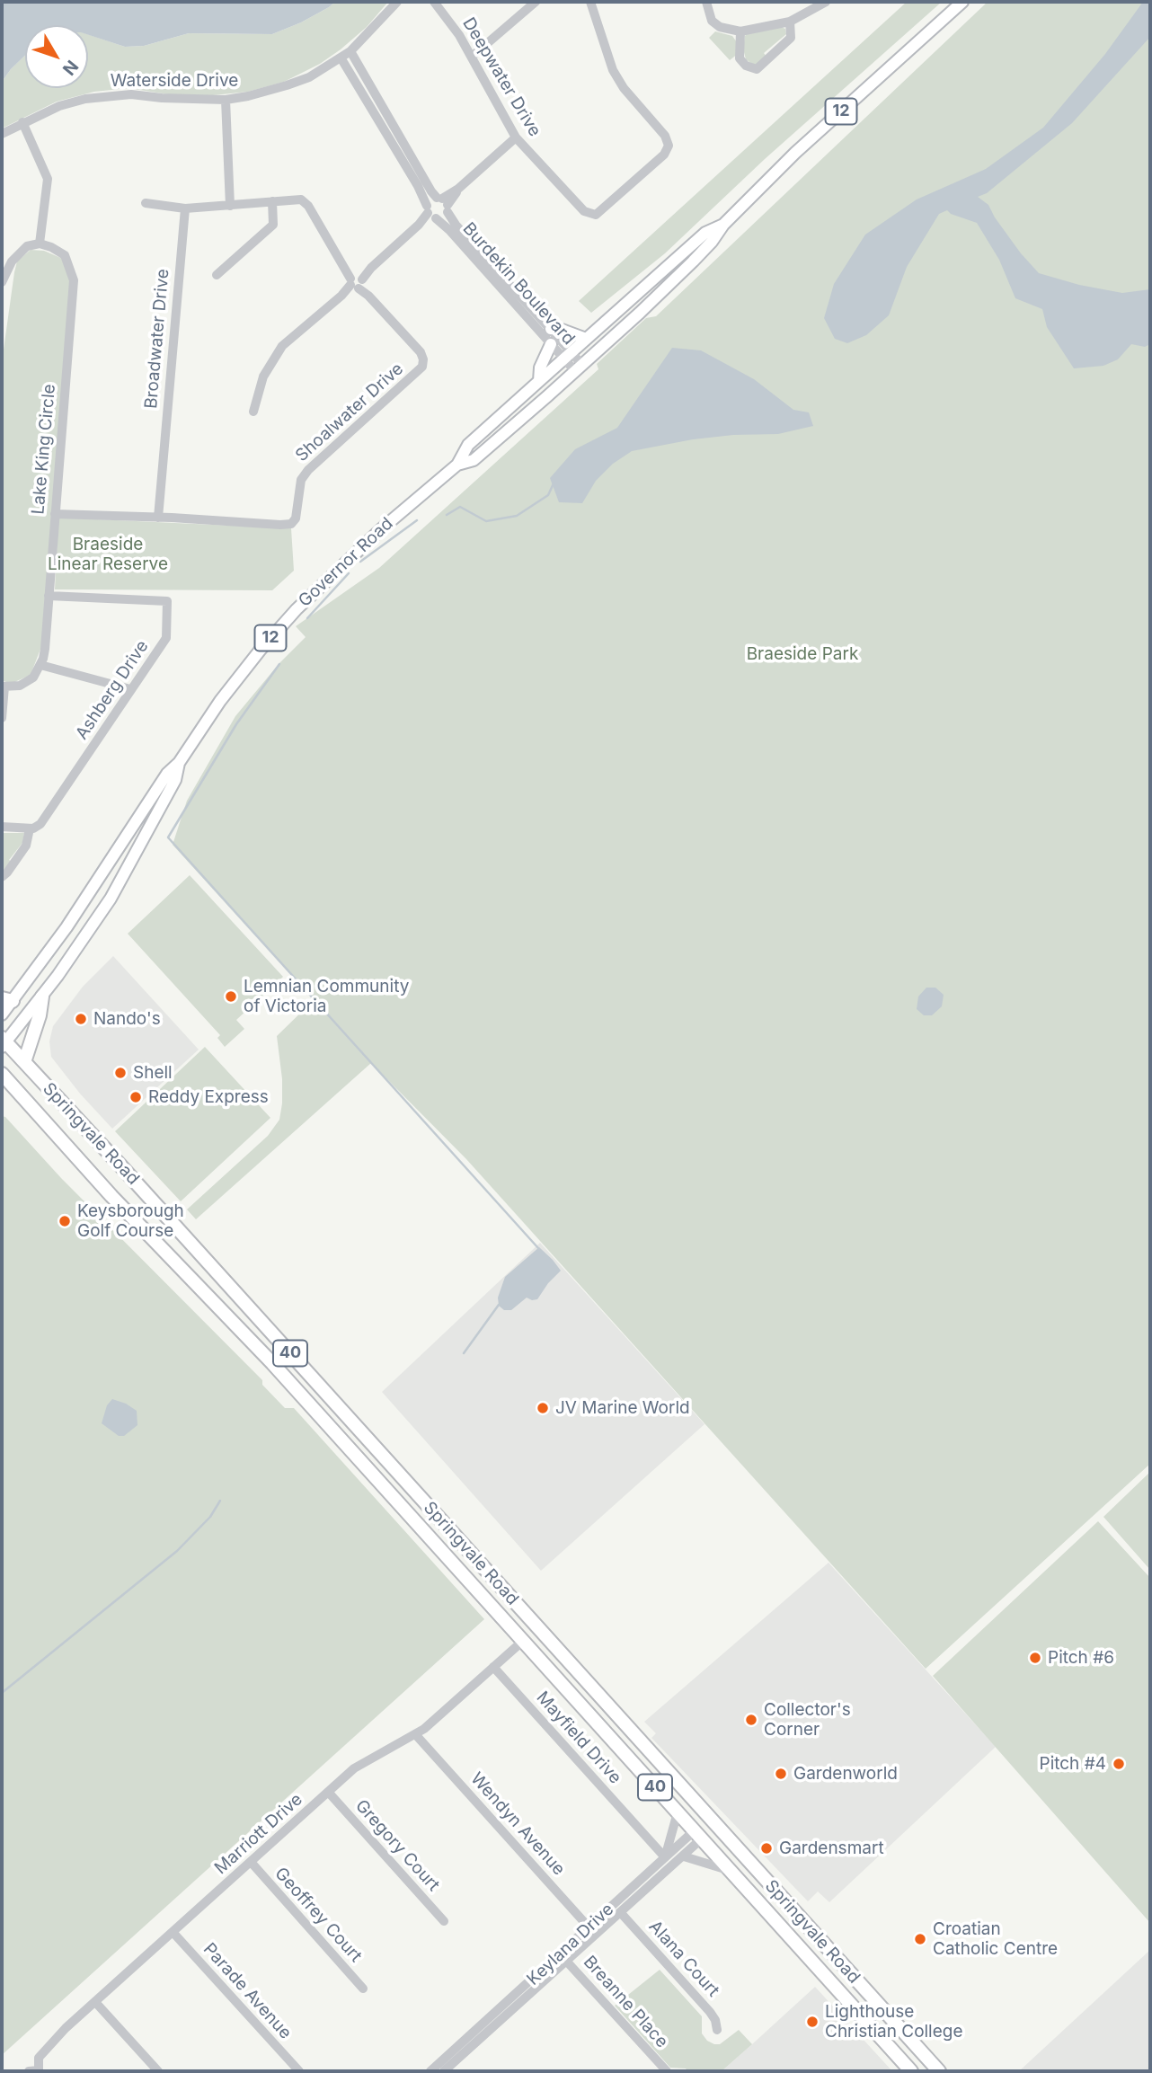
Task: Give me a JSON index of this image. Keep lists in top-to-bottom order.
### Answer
{
  "streets": {
    "highway": ["Springvale Road", "40", "Keylana Drive"],
    "main road": ["12", "Governor Road"],
    "street": [
      "Deepwater Drive",
      "Waterside Drive",
      "Burdekin Boulevard",
      "Broadwater Drive",
      "Shoalwater Drive",
      "Lake King Circle",
      "Ashberg Drive",
      "Mayfield Drive",
      "Wendyn Avenue",
      "Marriott Drive",
      "Gregory Court",
      "Geoffrey Court",
      "Alana Court",
      "Parade Avenue",
      "Breanne Place"
    ]
  },
  "crossings": [
    ["Waterside Drive", "Burdekin Boulevard"],
    ["Burdekin Boulevard", "Governor Road"],
    ["Broadwater Drive", "Shoalwater Drive"],
    ["Shoalwater Drive", "Lake King Circle"],
    ["Lake King Circle", "Ashberg Drive"],
    ["Governor Road", "Springvale Road"],
    ["Springvale Road", "Marriott Drive"],
    ["Springvale Road", "Keylana Drive"],
    ["Mayfield Drive", "Marriott Drive"],
    ["Mayfield Drive", "Keylana Drive"],
    ["Wendyn Avenue", "Marriott Drive"],
    ["Wendyn Avenue", "Keylana Drive"],
    ["Marriott Drive", "Gregory Court"],
    ["Marriott Drive", "Geoffrey Court"],
    ["Marriott Drive", "Parade Avenue"],
    ["Keylana Drive", "Alana Court"],
    ["Keylana Drive", "Breanne Place"]
  ],
  "parks": ["Braeside Linear Reserve", "Braeside Park"],
  "places": [
    "Lemnian Community of Victoria",
    "Nando's",
    "Shell",
    "Reddy Express",
    "Keysborough Golf Course",
    "JV Marine World",
    "Pitch #6",
    "Collector's Corner",
    "Pitch #4",
    "Gardenworld",
    "Gardensmart",
    "Croatian Catholic Centre",
    "Lighthouse Christian College"
  ],
  "north": "bottom right"
}
